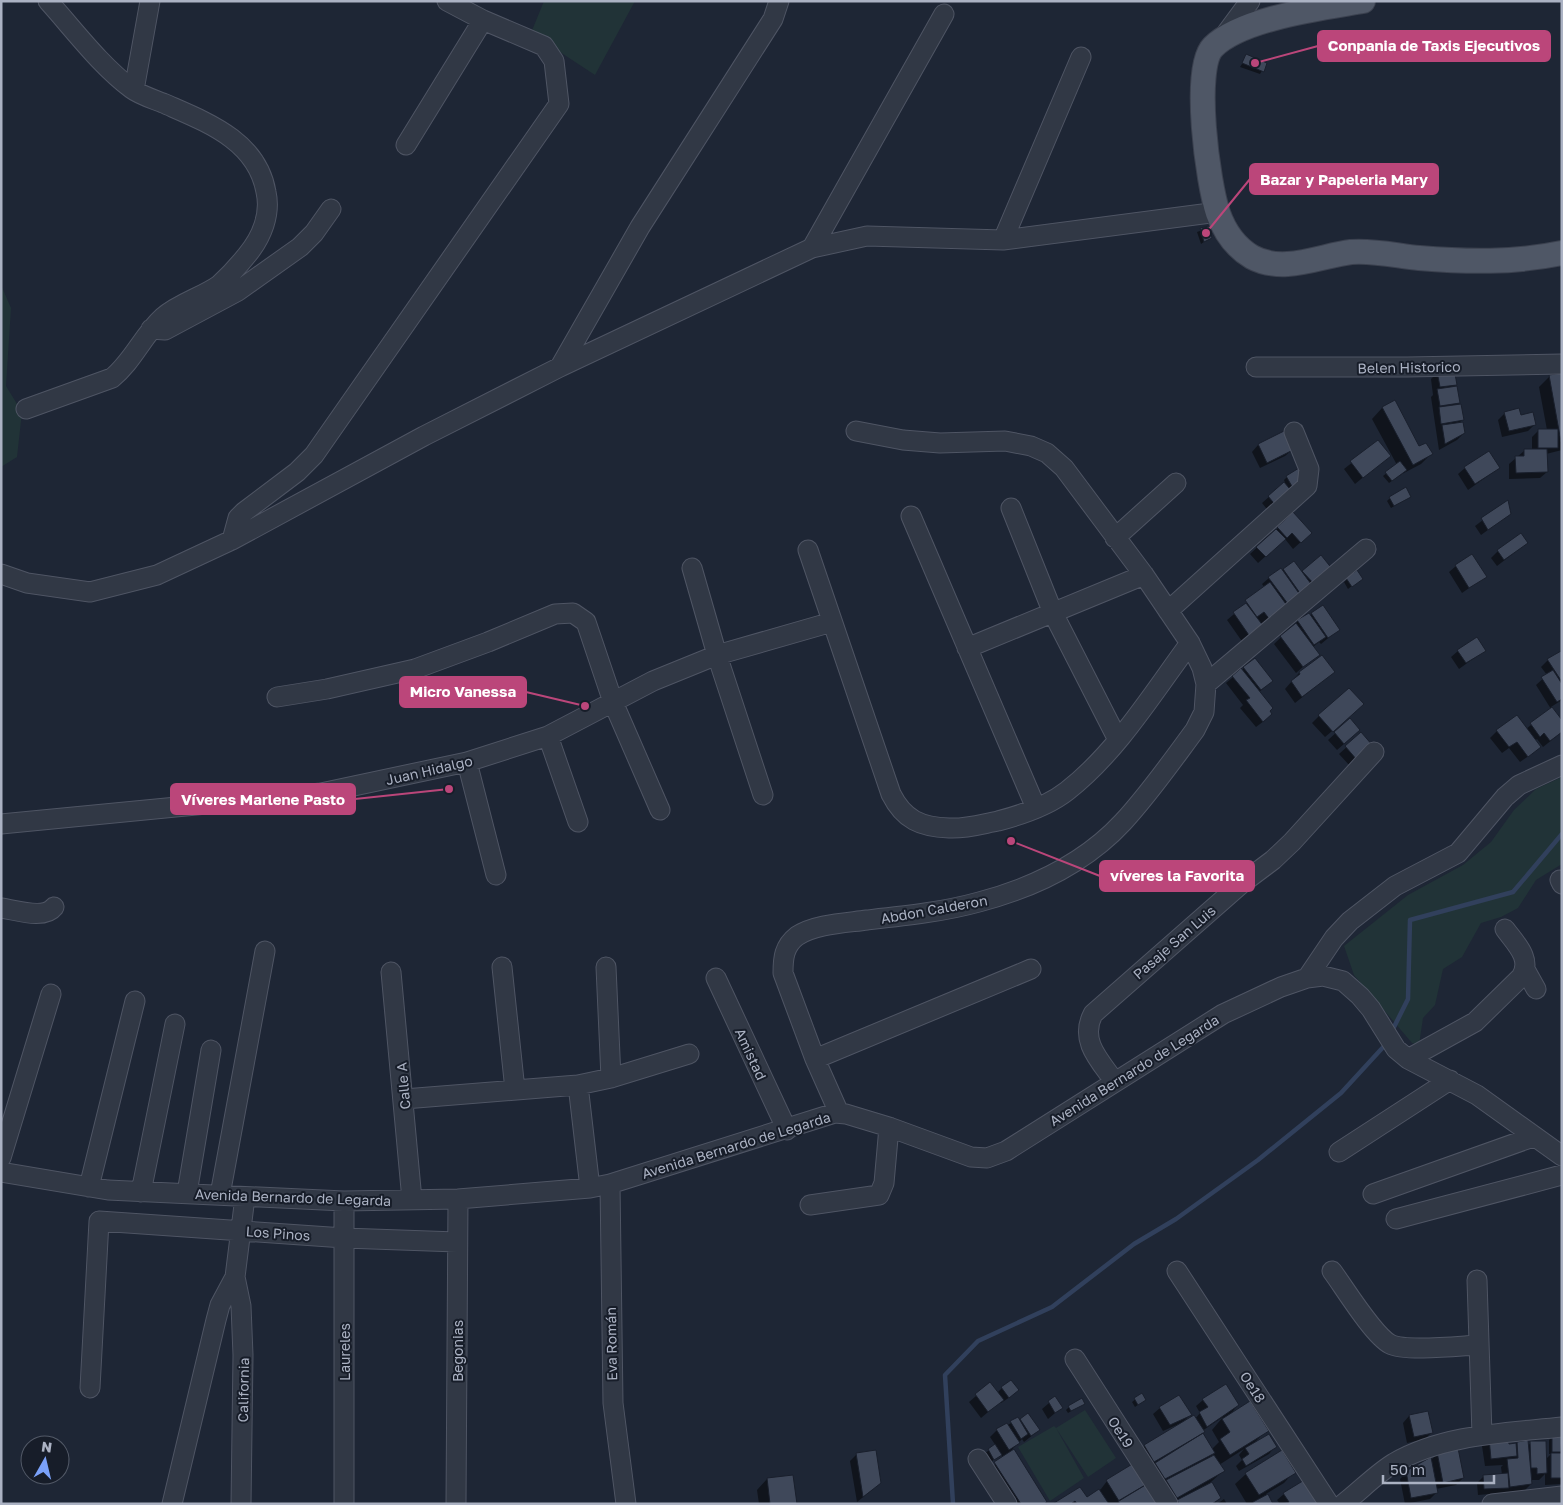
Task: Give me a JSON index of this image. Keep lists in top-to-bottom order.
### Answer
{
  "streets": {
    "street": [
      "Belen Historico",
      "Juan Hidalgo",
      "Abdon Calderon",
      "Pasaje San Luis",
      "Amistad",
      "Avenida Bernardo de Legarda",
      "Calle A",
      "Los Pinos",
      "Eva Román",
      "Begonias",
      "Laureles",
      "Oe18",
      "California",
      "Oe19"
    ]
  },
  "crossings": [
    ["Abdon Calderon", "Avenida Bernardo de Legarda"],
    ["Pasaje San Luis", "Avenida Bernardo de Legarda"],
    ["Amistad", "Avenida Bernardo de Legarda"],
    ["Avenida Bernardo de Legarda", "Calle A"],
    ["Avenida Bernardo de Legarda", "Eva Román"],
    ["Avenida Bernardo de Legarda", "Begonias"],
    ["Avenida Bernardo de Legarda", "Laureles"],
    ["Los Pinos", "Begonias"],
    ["Los Pinos", "Laureles"]
  ],
  "places": [
    "Conpania de Taxis Ejecutivos",
    "Bazar y Papeleria Mary",
    "Micro Vanessa",
    "Víveres Marlene Pasto",
    "víveres la Favorita"
  ],
  "scale_bar": "50 m",
  "north": "top"
}
